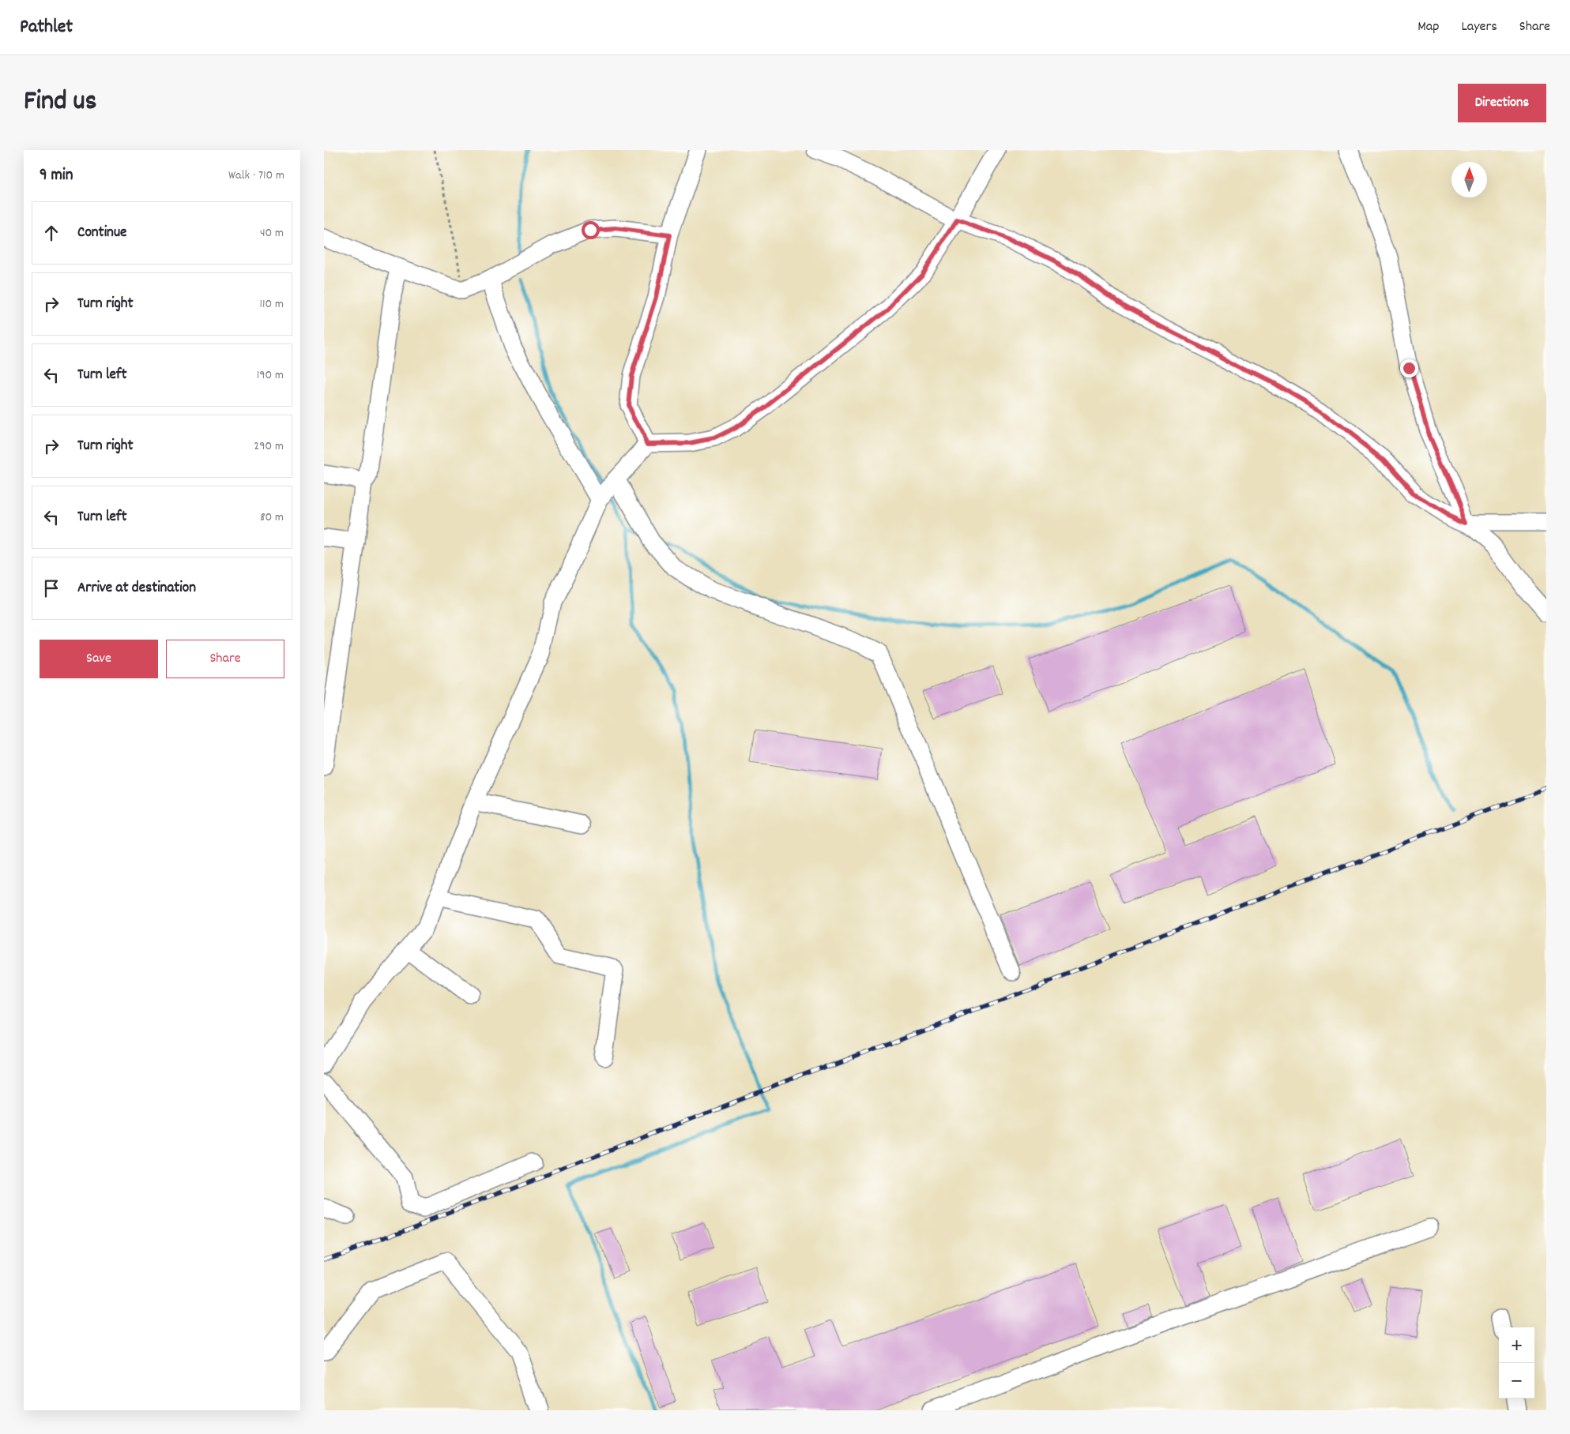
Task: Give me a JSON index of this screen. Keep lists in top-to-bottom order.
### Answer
{
  "north": "top",
  "page": {
    "header": "Pathlet",
    "nav": ["Map", "Layers", "Share"],
    "title": "Find us",
    "buttons": [
      "Directions",
      ["Save", "Share"]
    ],
    "heading": ["9 min", "Walk · 710 m"],
    "list": [
      ["Continue", "40 m"],
      ["Turn right", "110 m"],
      ["Turn left", "190 m"],
      ["Turn right", "290 m"],
      ["Turn left", "80 m"],
      "Arrive at destination"
    ],
    "map_buttons": ["+", "−"]
  }
}
